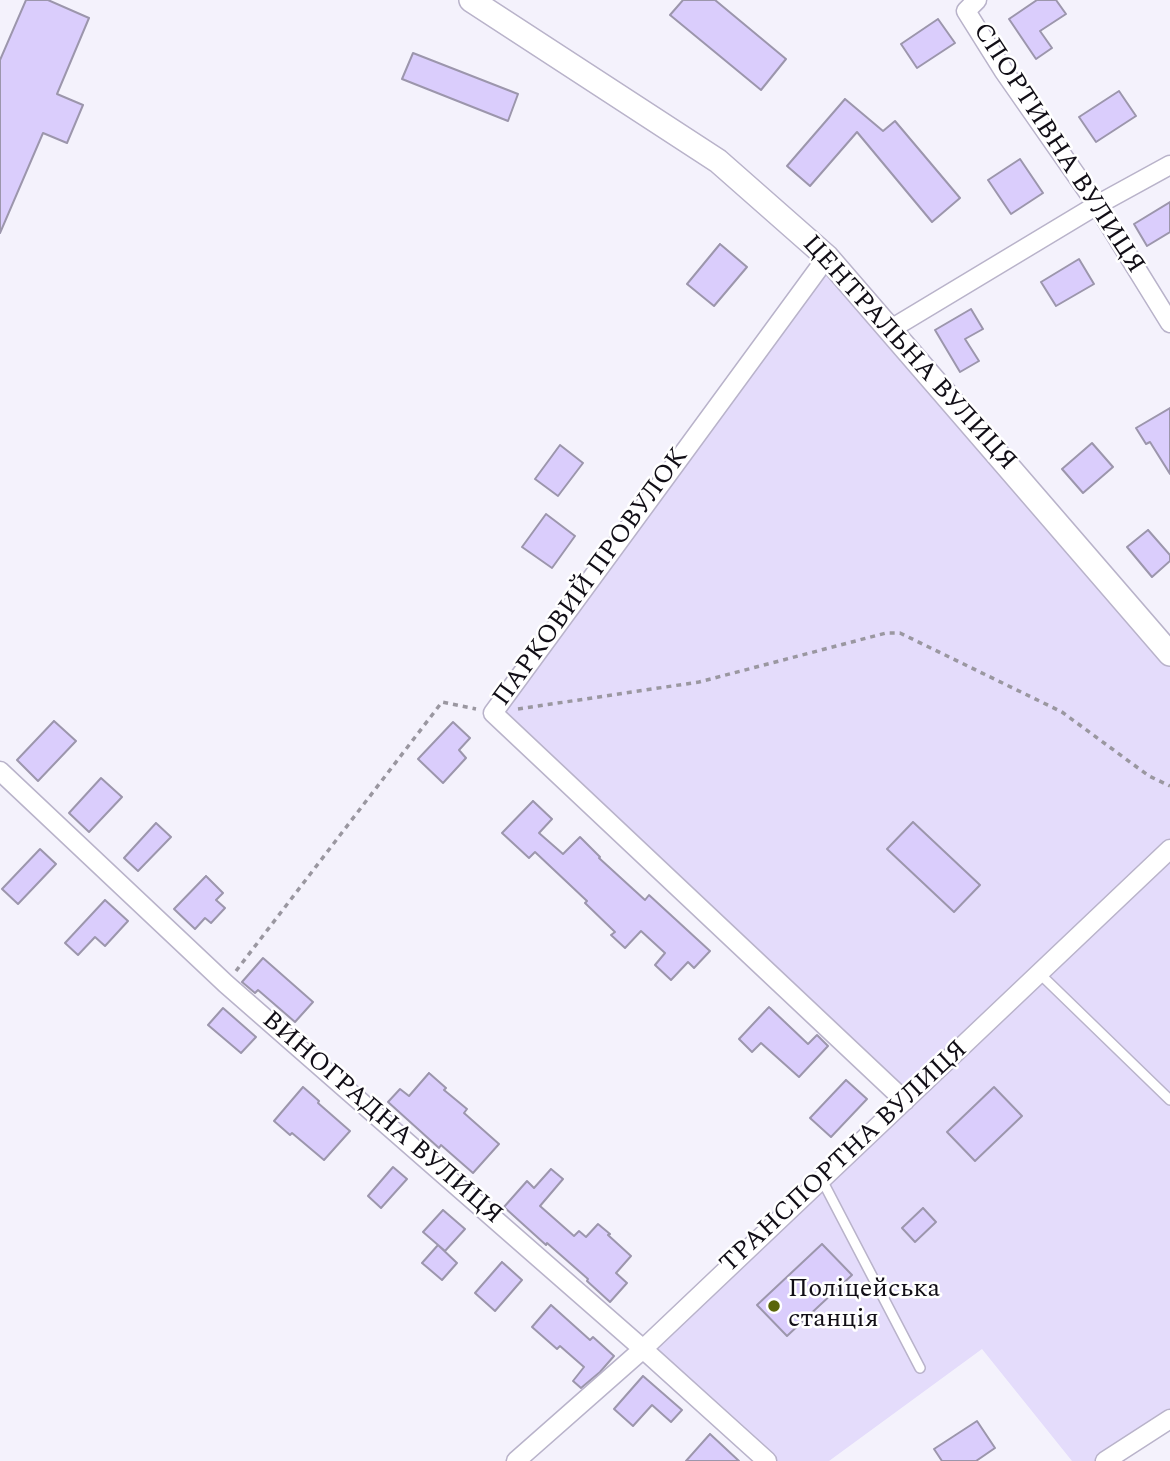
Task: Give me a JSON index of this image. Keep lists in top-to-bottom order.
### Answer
{
  "streets": {
    "street": [
      "СПОРТИВНА ВУЛИЦЯ",
      "ЦЕНТРАЛЬНА ВУЛИЦЯ",
      "ПАРКОВИЙ ПРОВУЛОК",
      "ВИНОГРАДНА ВУЛИЦЯ",
      "ТРАНСПОРТНА ВУЛИЦЯ"
    ]
  },
  "crossings": [
    ["ЦЕНТРАЛЬНА ВУЛИЦЯ", "ПАРКОВИЙ ПРОВУЛОК"],
    ["ПАРКОВИЙ ПРОВУЛОК", "ТРАНСПОРТНА ВУЛИЦЯ"],
    ["ВИНОГРАДНА ВУЛИЦЯ", "ТРАНСПОРТНА ВУЛИЦЯ"]
  ],
  "places": ["Поліцейська станція"]
}
